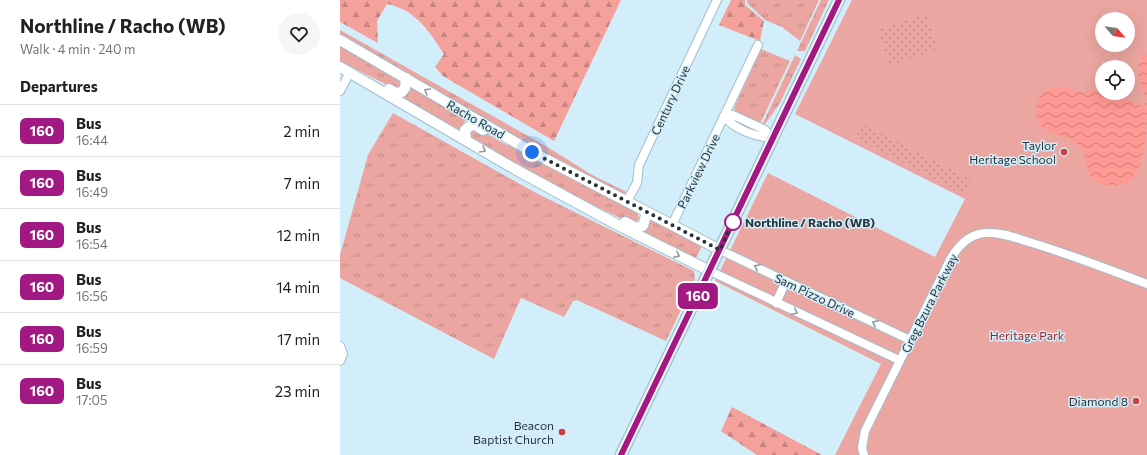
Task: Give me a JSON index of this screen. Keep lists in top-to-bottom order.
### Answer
{
  "streets": {
    "street": [
      "Century Drive",
      "Racho Road",
      "Parkview Drive",
      "Sam Pizzo Drive",
      "Greg Bzura Parkway"
    ]
  },
  "crossings": [
    ["Century Drive", "Racho Road"],
    ["Racho Road", "Parkview Drive"],
    ["Racho Road", "Sam Pizzo Drive"],
    ["Sam Pizzo Drive", "Greg Bzura Parkway"]
  ],
  "parks": ["Heritage Park"],
  "places": [
    "Taylor Heritage School",
    "Northline / Racho (WB)",
    "Diamond 8",
    "Beacon Baptist Church"
  ],
  "lines": ["bus line 160"],
  "north": "bottom right",
  "page": {
    "heading": [
      ["Northline / Racho (WB)", "Walk · 4 min · 240 m"],
      "Departures"
    ],
    "on_map": "160",
    "list": [
      {
        "mark": "160",
        "name": "Bus",
        "note": "16:44",
        "value": "2 min"
      },
      {
        "mark": "160",
        "name": "Bus",
        "note": "16:49",
        "value": "7 min"
      },
      {
        "mark": "160",
        "name": "Bus",
        "note": "16:54",
        "value": "12 min"
      },
      {
        "mark": "160",
        "name": "Bus",
        "note": "16:56",
        "value": "14 min"
      },
      {
        "mark": "160",
        "name": "Bus",
        "note": "16:59",
        "value": "17 min"
      },
      {
        "mark": "160",
        "name": "Bus",
        "note": "17:05",
        "value": "23 min"
      }
    ]
  }
}
